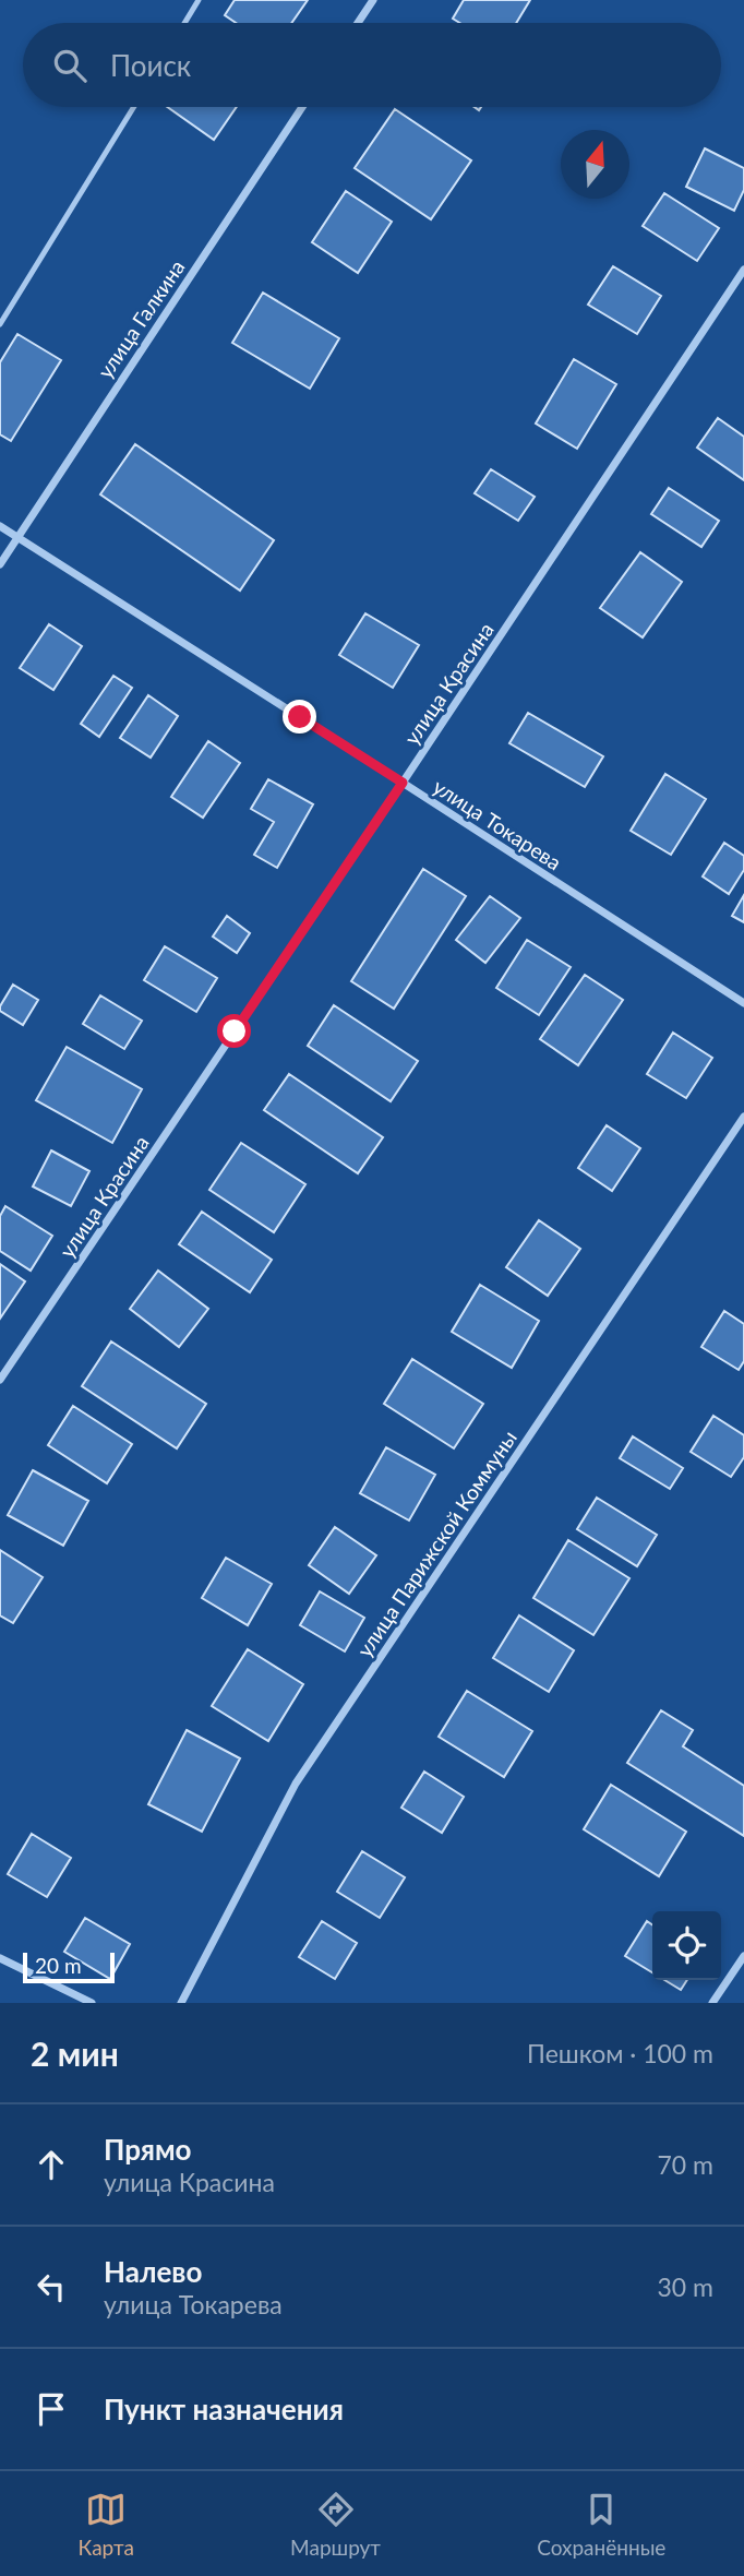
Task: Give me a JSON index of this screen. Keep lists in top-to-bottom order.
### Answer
{
  "streets": {
    "street": [
      "улица Галкина",
      "улица Красина",
      "улица Токарева",
      "улица Парижской Коммуны"
    ]
  },
  "crossings": [
    ["улица Галкина", "улица Токарева"],
    ["улица Красина", "улица Токарева"]
  ],
  "scale_bar": "20 m",
  "north": "top",
  "page": {
    "search": "Поиск",
    "scale": "20 m",
    "heading": ["2 мин", "Пешком · 100 m"],
    "list": [
      ["Прямо", "улица Красина", "70 m"],
      ["Налево", "улица Токарева", "30 m"],
      "Пункт назначения"
    ],
    "nav": ["Карта", "Маршрут", "Сохранённые"]
  }
}
